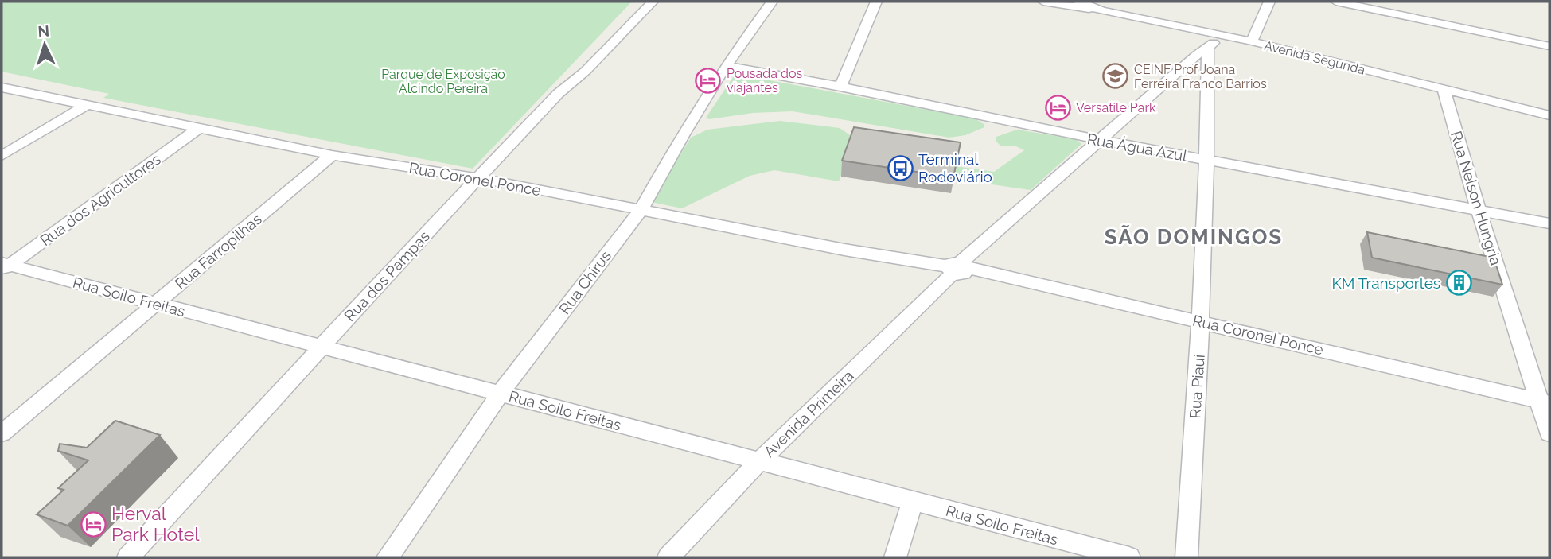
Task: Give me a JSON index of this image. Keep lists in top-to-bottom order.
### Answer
{
  "streets": {
    "street": [
      "Avenida Segunda",
      "Rua Água Azul",
      "Rua Coronel Ponce",
      "Rua Nelson Hungria",
      "Rua dos Agricultores",
      "Rua Farropilhas",
      "Rua dos Pampas",
      "Rua Chirus",
      "Rua Soilo Freitas",
      "Rua Piauí",
      "Avenida Primeira"
    ]
  },
  "crossings": [
    ["Avenida Segunda", "Rua Nelson Hungria"],
    ["Avenida Segunda", "Avenida Primeira"],
    ["Rua Água Azul", "Rua Nelson Hungria"],
    ["Rua Água Azul", "Rua Chirus"],
    ["Rua Água Azul", "Rua Piauí"],
    ["Rua Água Azul", "Avenida Primeira"],
    ["Rua Coronel Ponce", "Rua Nelson Hungria"],
    ["Rua Coronel Ponce", "Rua dos Agricultores"],
    ["Rua Coronel Ponce", "Rua Farropilhas"],
    ["Rua Coronel Ponce", "Rua dos Pampas"],
    ["Rua Coronel Ponce", "Rua Chirus"],
    ["Rua Coronel Ponce", "Rua Piauí"],
    ["Rua Coronel Ponce", "Avenida Primeira"],
    ["Rua dos Agricultores", "Rua Soilo Freitas"],
    ["Rua Farropilhas", "Rua Soilo Freitas"],
    ["Rua dos Pampas", "Rua Soilo Freitas"],
    ["Rua Chirus", "Rua Soilo Freitas"],
    ["Rua Soilo Freitas", "Avenida Primeira"],
    ["Rua Piauí", "Avenida Primeira"]
  ],
  "districts": ["SÃO DOMINGOS"],
  "parks": ["Parque de Exposição Alcindo Pereira"],
  "places": {
    "school or university": ["CEINF Prof Joana Ferreira Franco Barrios"],
    "hotel": ["Pousada dos viajantes", "Versatile Park", "Herval Park Hotel"],
    "bus stop": ["Terminal Rodoviário"],
    "building": ["KM Transportes"]
  },
  "north": "top"
}
